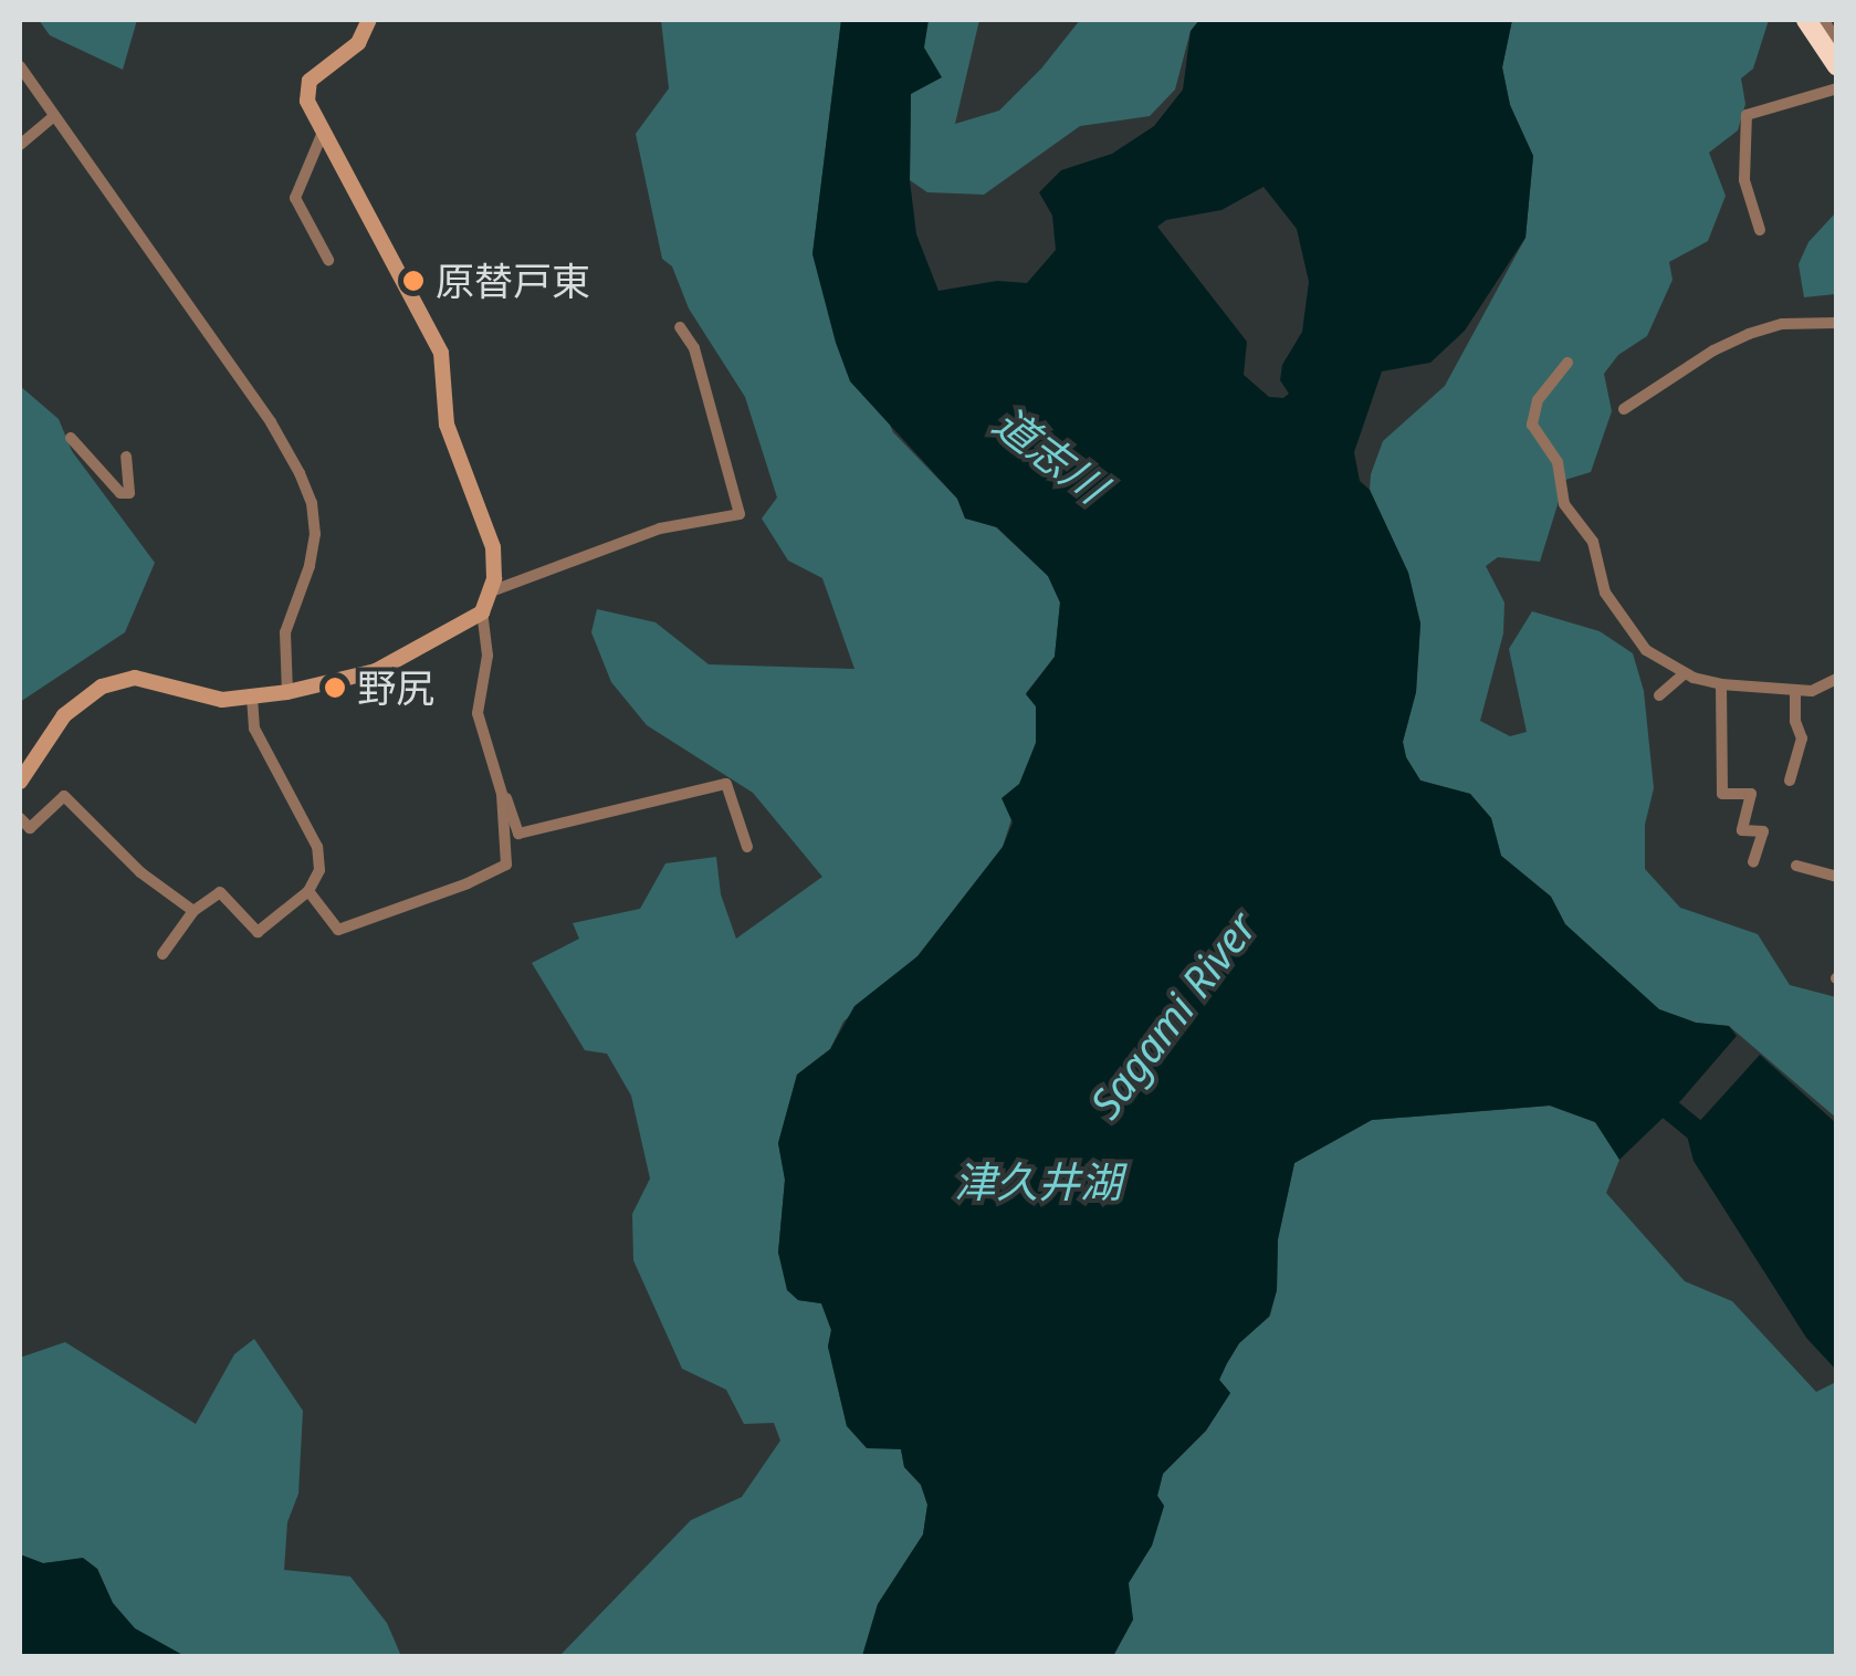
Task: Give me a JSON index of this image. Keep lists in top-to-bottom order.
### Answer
{
  "water": ["道志川", "Sagami River", "津久井湖"],
  "places": ["原替戸東", "野尻"]
}
